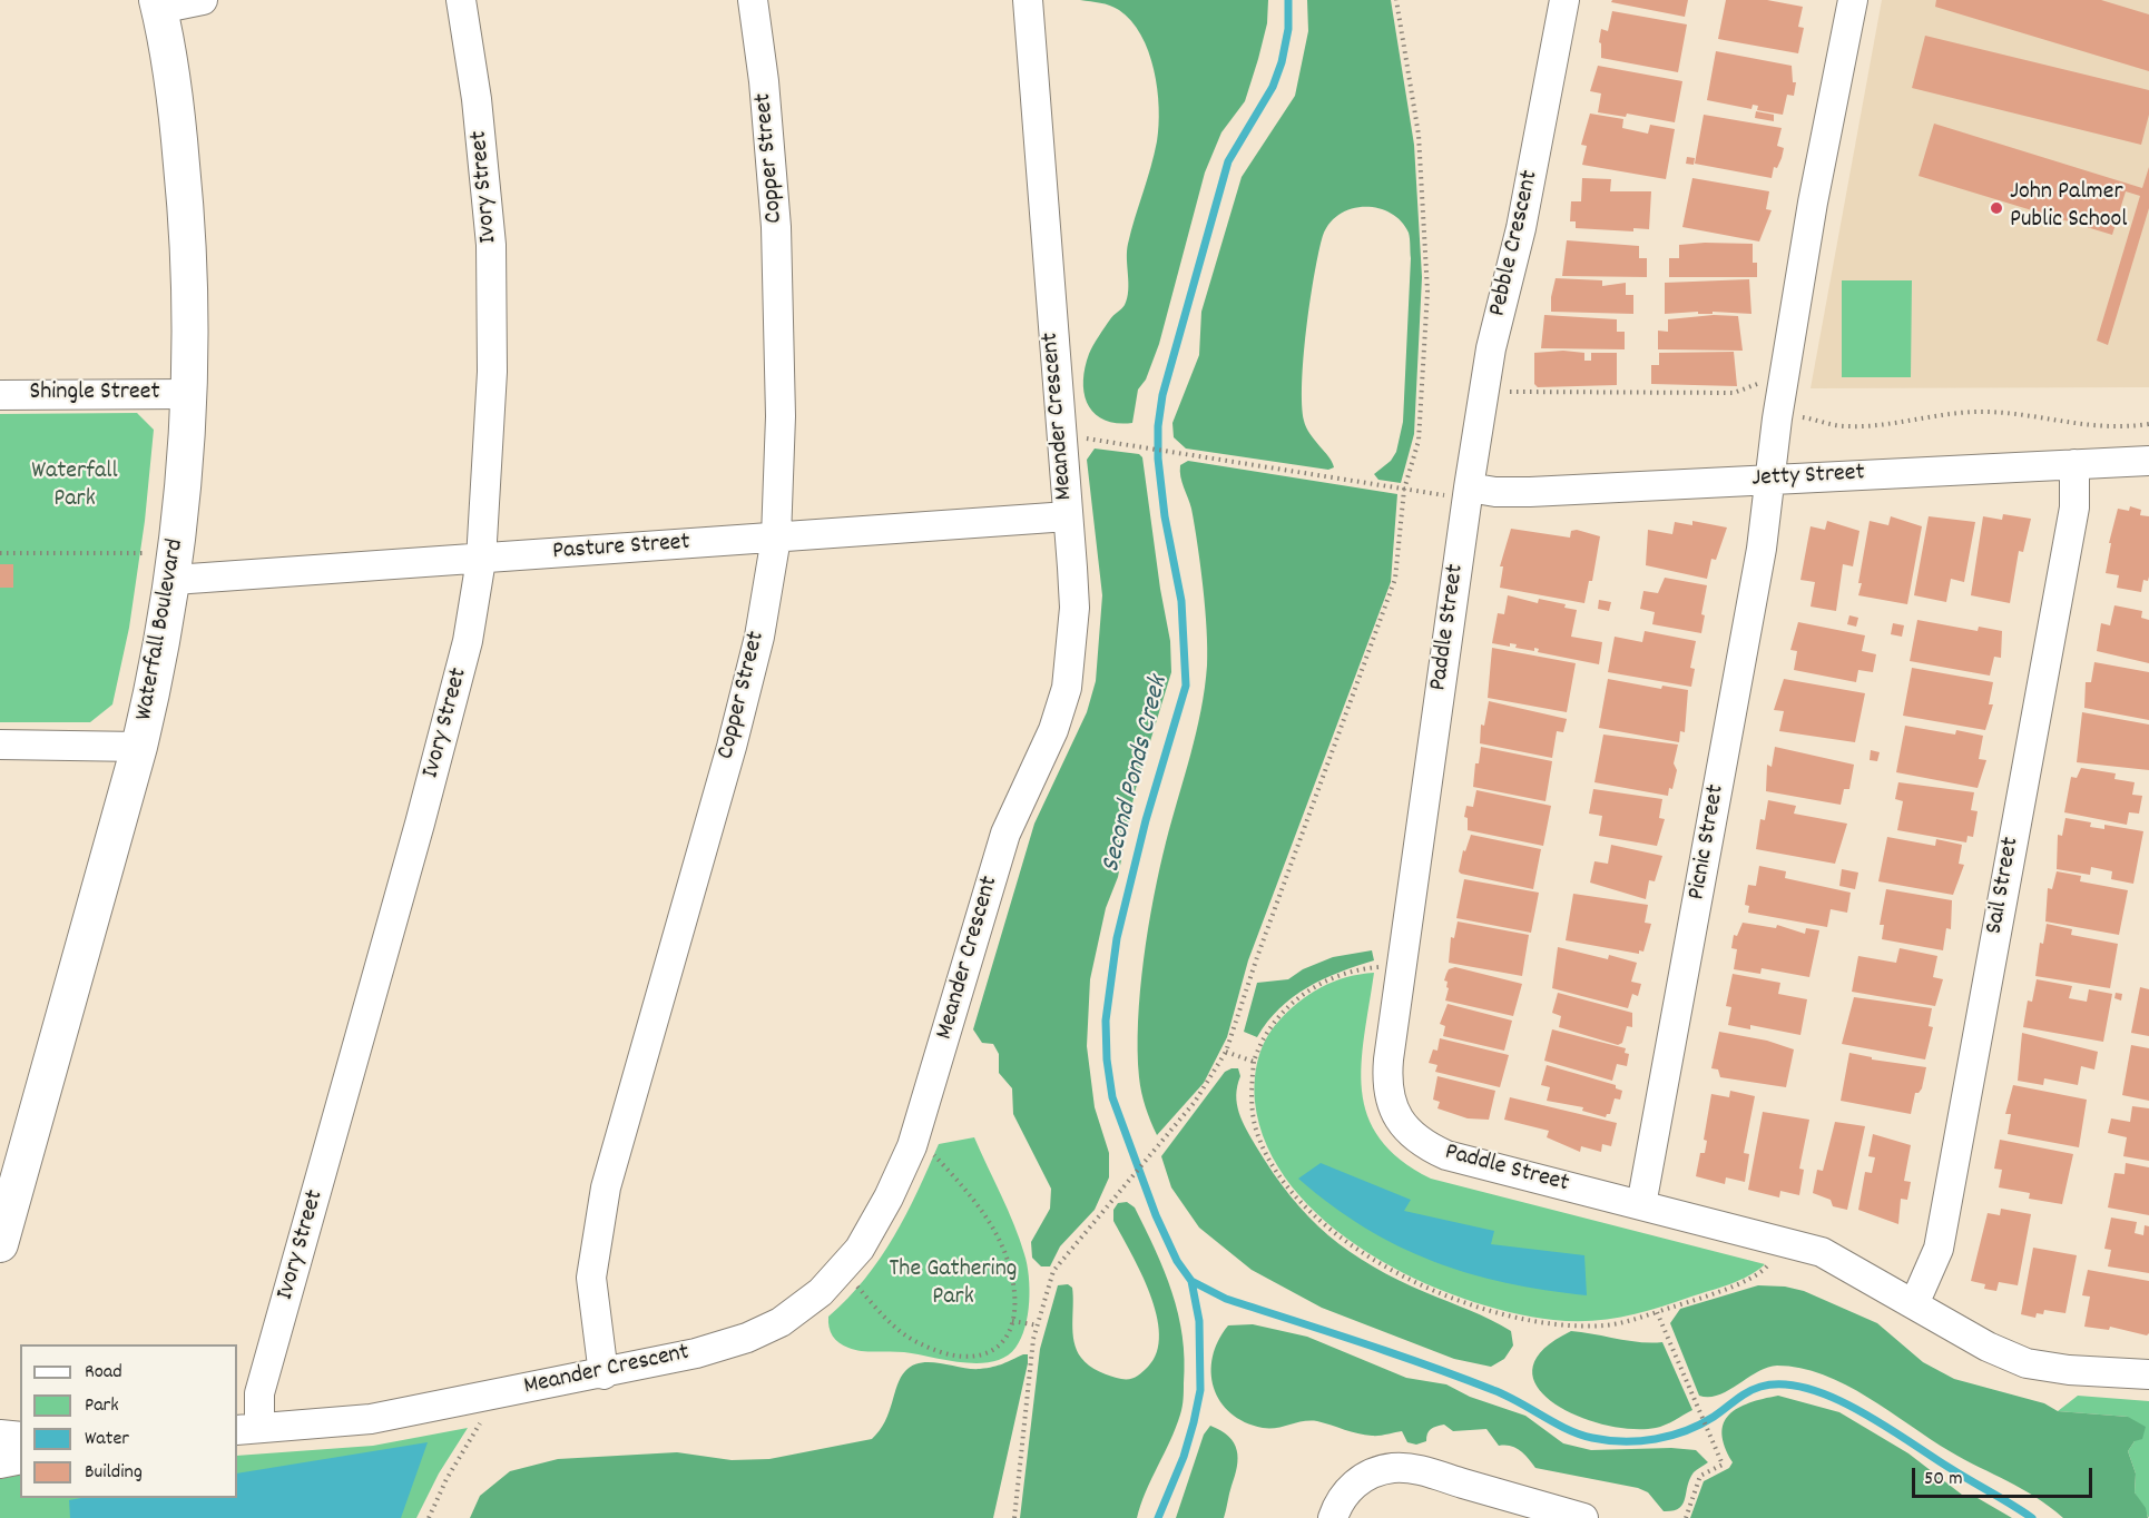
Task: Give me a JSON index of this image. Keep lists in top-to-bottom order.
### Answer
{
  "streets": {
    "street": [
      "Copper Street",
      "Ivory Street",
      "Pebble Crescent",
      "Shingle Street",
      "Meander Crescent",
      "Jetty Street",
      "Pasture Street",
      "Paddle Street",
      "Waterfall Boulevard",
      "Picnic Street",
      "Sail Street"
    ]
  },
  "crossings": [
    ["Copper Street", "Meander Crescent"],
    ["Copper Street", "Pasture Street"],
    ["Ivory Street", "Meander Crescent"],
    ["Ivory Street", "Pasture Street"],
    ["Pebble Crescent", "Jetty Street"],
    ["Pebble Crescent", "Paddle Street"],
    ["Shingle Street", "Waterfall Boulevard"],
    ["Meander Crescent", "Pasture Street"],
    ["Jetty Street", "Paddle Street"],
    ["Jetty Street", "Picnic Street"],
    ["Jetty Street", "Sail Street"],
    ["Pasture Street", "Waterfall Boulevard"],
    ["Paddle Street", "Picnic Street"],
    ["Paddle Street", "Sail Street"]
  ],
  "water": ["Second Ponds Creek"],
  "parks": ["Waterfall Park", "The Gathering Park"],
  "places": ["John Palmer Public School"],
  "legend": [
    "Road",
    "Park",
    "Water",
    "Building"
  ],
  "scale_bar": "50 m"
}
